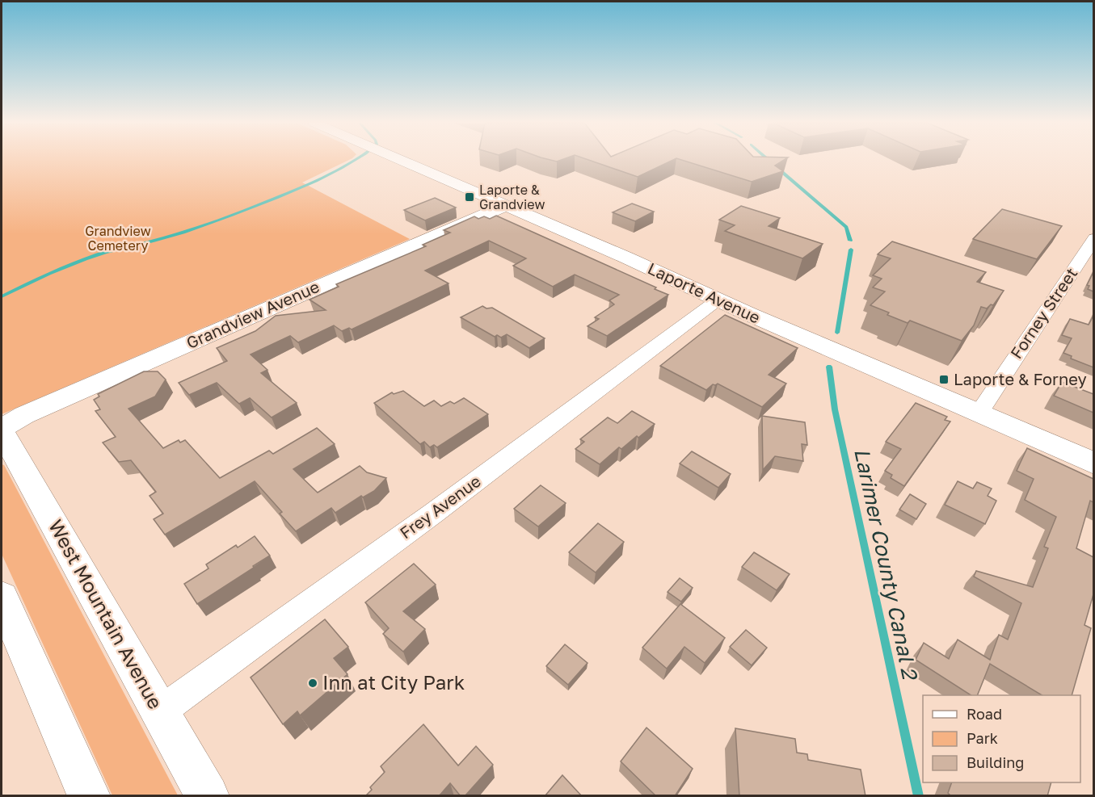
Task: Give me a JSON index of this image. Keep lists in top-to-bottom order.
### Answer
{
  "streets": {
    "street": [
      "Laporte Avenue",
      "Forney Street",
      "Grandview Avenue",
      "Frey Avenue",
      "West Mountain Avenue"
    ]
  },
  "crossings": [
    ["Laporte Avenue", "Forney Street"],
    ["Laporte Avenue", "Grandview Avenue"],
    ["Laporte Avenue", "Frey Avenue"],
    ["Frey Avenue", "West Mountain Avenue"]
  ],
  "water": ["Larimer County Canal 2"],
  "parks": ["Grandview Cemetery"],
  "places": {
    "transit": ["Laporte & Grandview", "Laporte & Forney"],
    "other": ["Inn at City Park"]
  },
  "legend": ["Road", "Park", "Building"]
}
